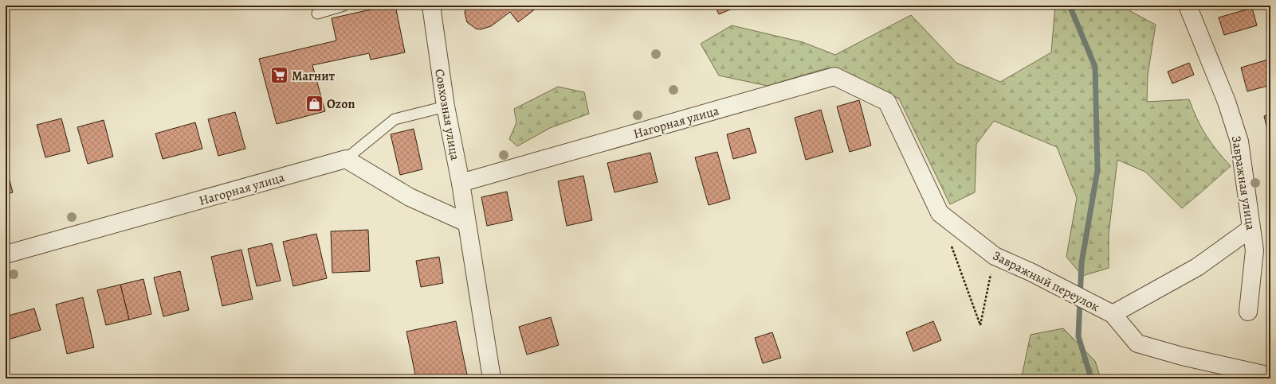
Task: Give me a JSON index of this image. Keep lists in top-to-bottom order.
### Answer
{
  "streets": {
    "street": [
      "Совхозная улица",
      "Нагорная улица",
      "Завражная улица",
      "Завражный переулок"
    ]
  },
  "crossings": [
    ["Совхозная улица", "Нагорная улица"],
    ["Нагорная улица", "Завражный переулок"]
  ],
  "places": {
    "supermarket": ["Магнит"],
    "shop": ["Ozon"]
  }
}
